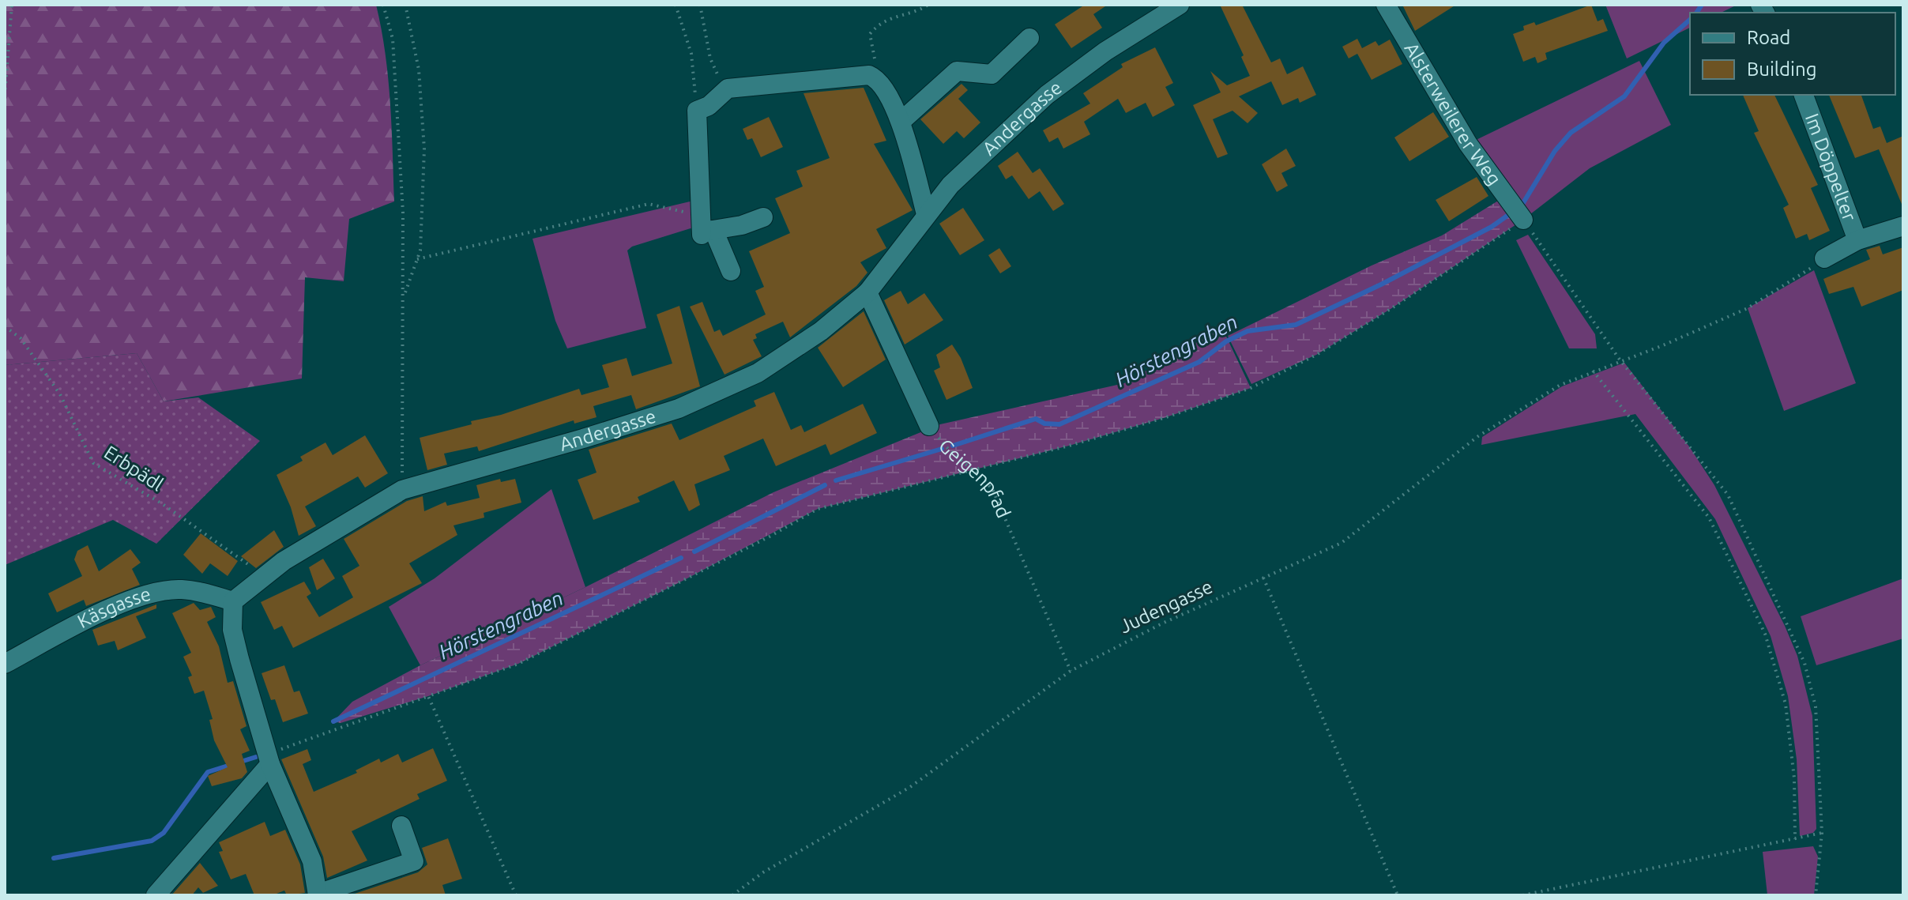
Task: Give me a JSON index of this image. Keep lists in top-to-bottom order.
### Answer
{
  "streets": {
    "street": [
      "Alsterweilerer Weg",
      "Andergasse",
      "Im Döppelter",
      "Geigenpfad",
      "Käsgasse"
    ],
    "path": ["Erbpädl", "Judengasse"]
  },
  "crossings": [
    ["Andergasse", "Geigenpfad"],
    ["Andergasse", "Käsgasse"],
    ["Geigenpfad", "Judengasse"]
  ],
  "water": ["Hörstengraben"],
  "legend": ["Road", "Building"]
}
